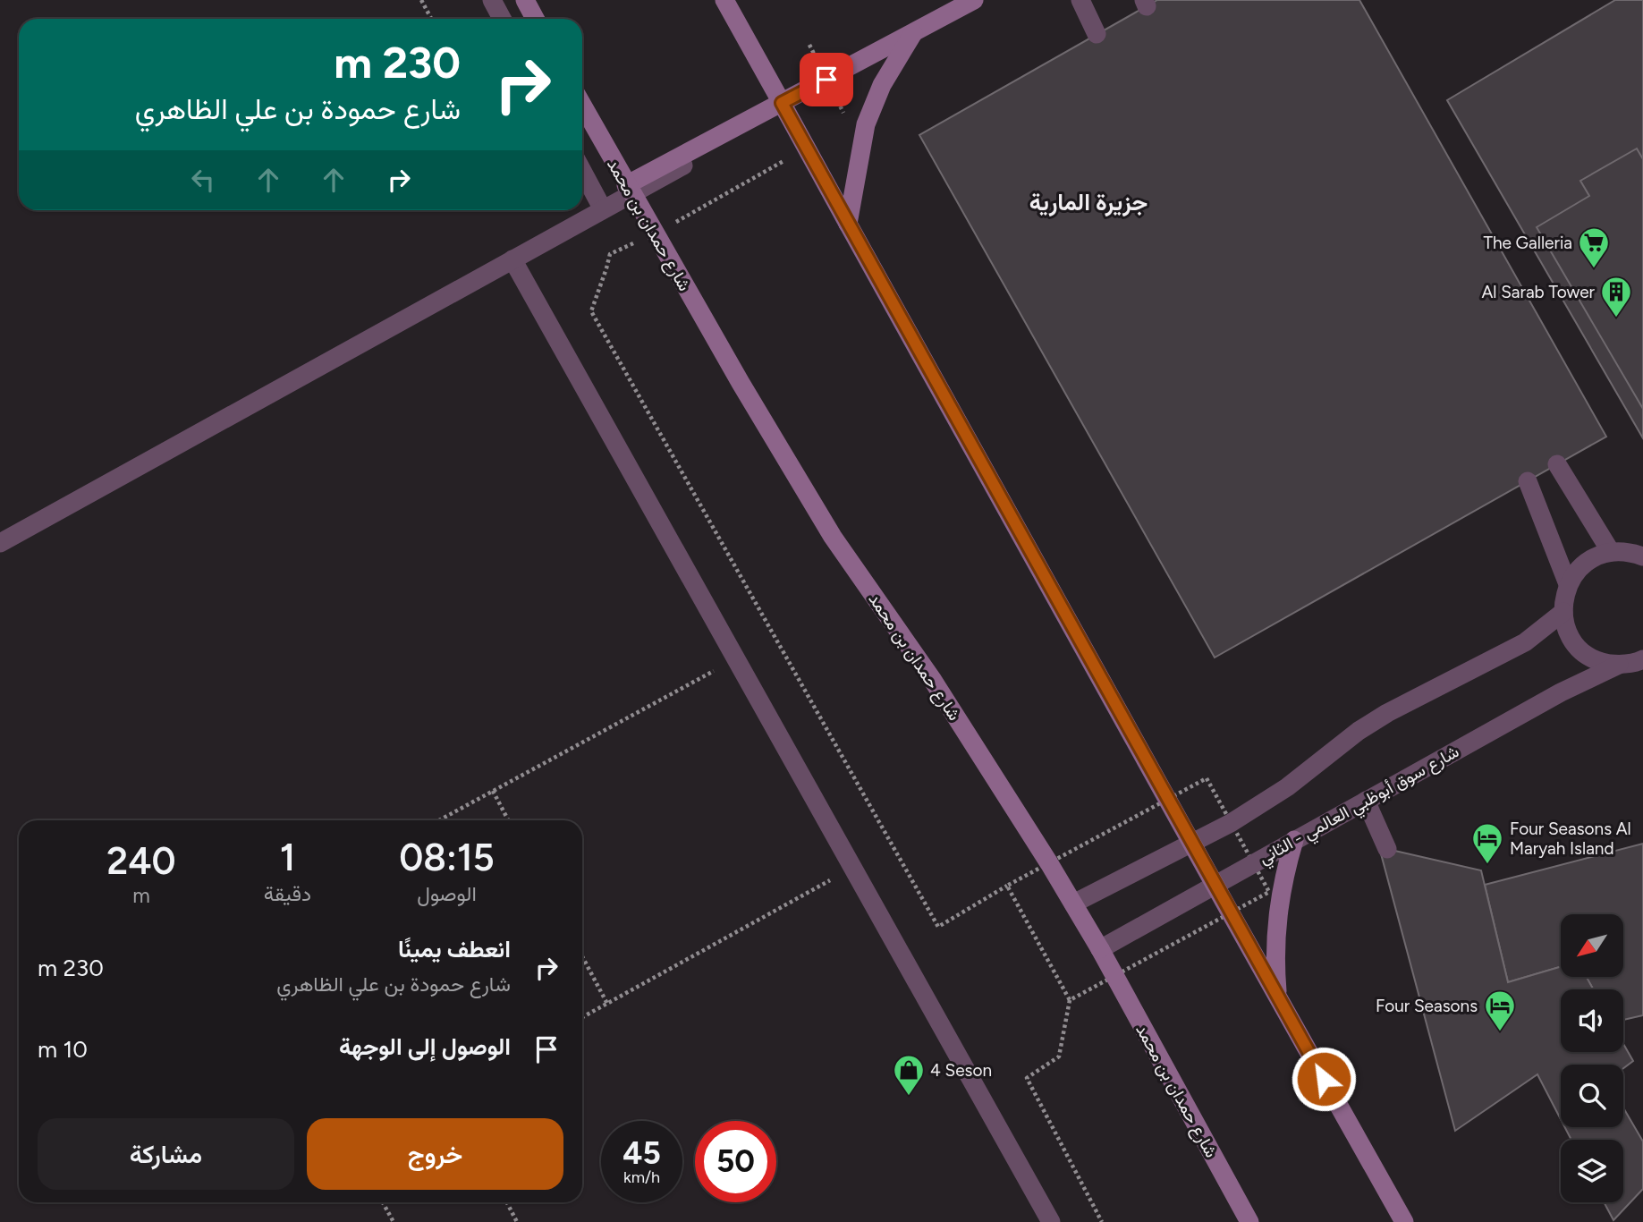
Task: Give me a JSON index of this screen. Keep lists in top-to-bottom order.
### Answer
{
  "streets": {
    "main road": ["شارع حمدان بن محمد"],
    "street": ["شارع سوق أبوظبي العالمي - الثاني"]
  },
  "crossings": [
    ["شارع حمدان بن محمد", "شارع سوق أبوظبي العالمي - الثاني"]
  ],
  "districts": ["جزيرة المارية"],
  "places": {
    "supermarket": ["The Galleria"],
    "building": ["Al Sarab Tower"],
    "hotel": ["Four Seasons Al Maryah Island", "Four Seasons"],
    "shop": ["4 Seson"]
  },
  "north": "bottom left",
  "page": {
    "turn": ["230 m", "شارع حمودة بن علي الظاهري"],
    "eta": [
      "08:15",
      "الوصول",
      "1",
      "دقيقة",
      "240",
      "m"
    ],
    "list": [
      {
        "name": "انعطف يمينًا",
        "note": "شارع حمودة بن علي الظاهري",
        "value": "230 m"
      },
      {
        "name": "الوصول إلى الوجهة",
        "value": "10 m"
      }
    ],
    "buttons": ["خروج", "مشاركة"],
    "speed": "45 km/h",
    "limit": "50"
  }
}
